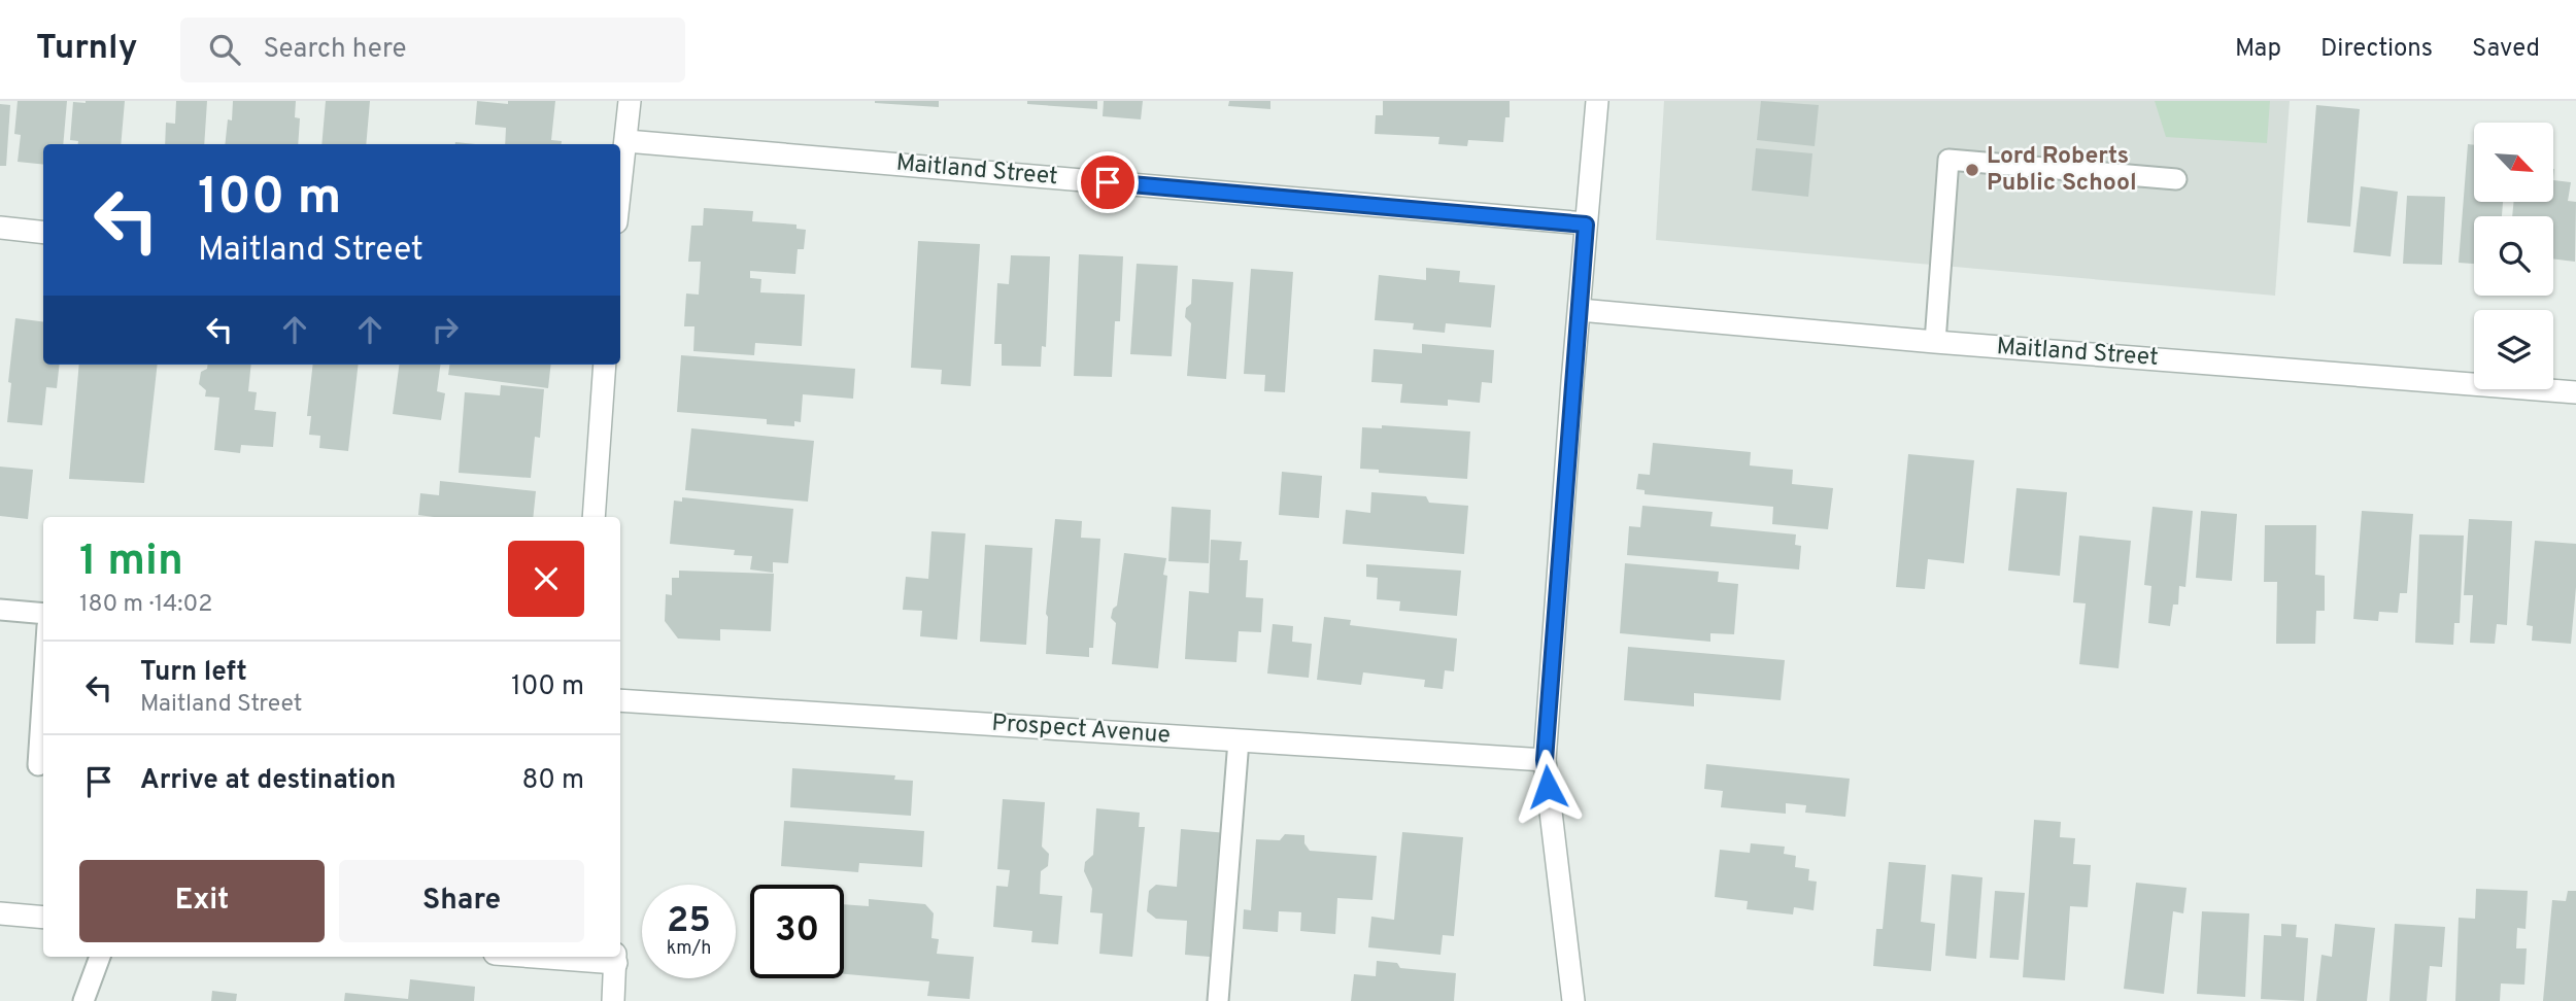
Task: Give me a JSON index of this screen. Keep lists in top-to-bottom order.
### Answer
{
  "streets": {
    "street": ["Maitland Street", "Prospect Avenue"]
  },
  "places": ["Lord Roberts Public School"],
  "north": "bottom right",
  "page": {
    "header": "Turnly",
    "search": "Search here",
    "nav": ["Map", "Directions", "Saved"],
    "turn": ["100 m", "Maitland Street"],
    "heading": ["1 min", "180 m · 14:02"],
    "list": [
      {
        "name": "Turn left",
        "note": "Maitland Street",
        "value": "100 m"
      },
      {
        "name": "Arrive at destination",
        "value": "80 m"
      }
    ],
    "buttons": ["Exit", "Share"],
    "speed": "25 km/h",
    "limit": "30"
  }
}
